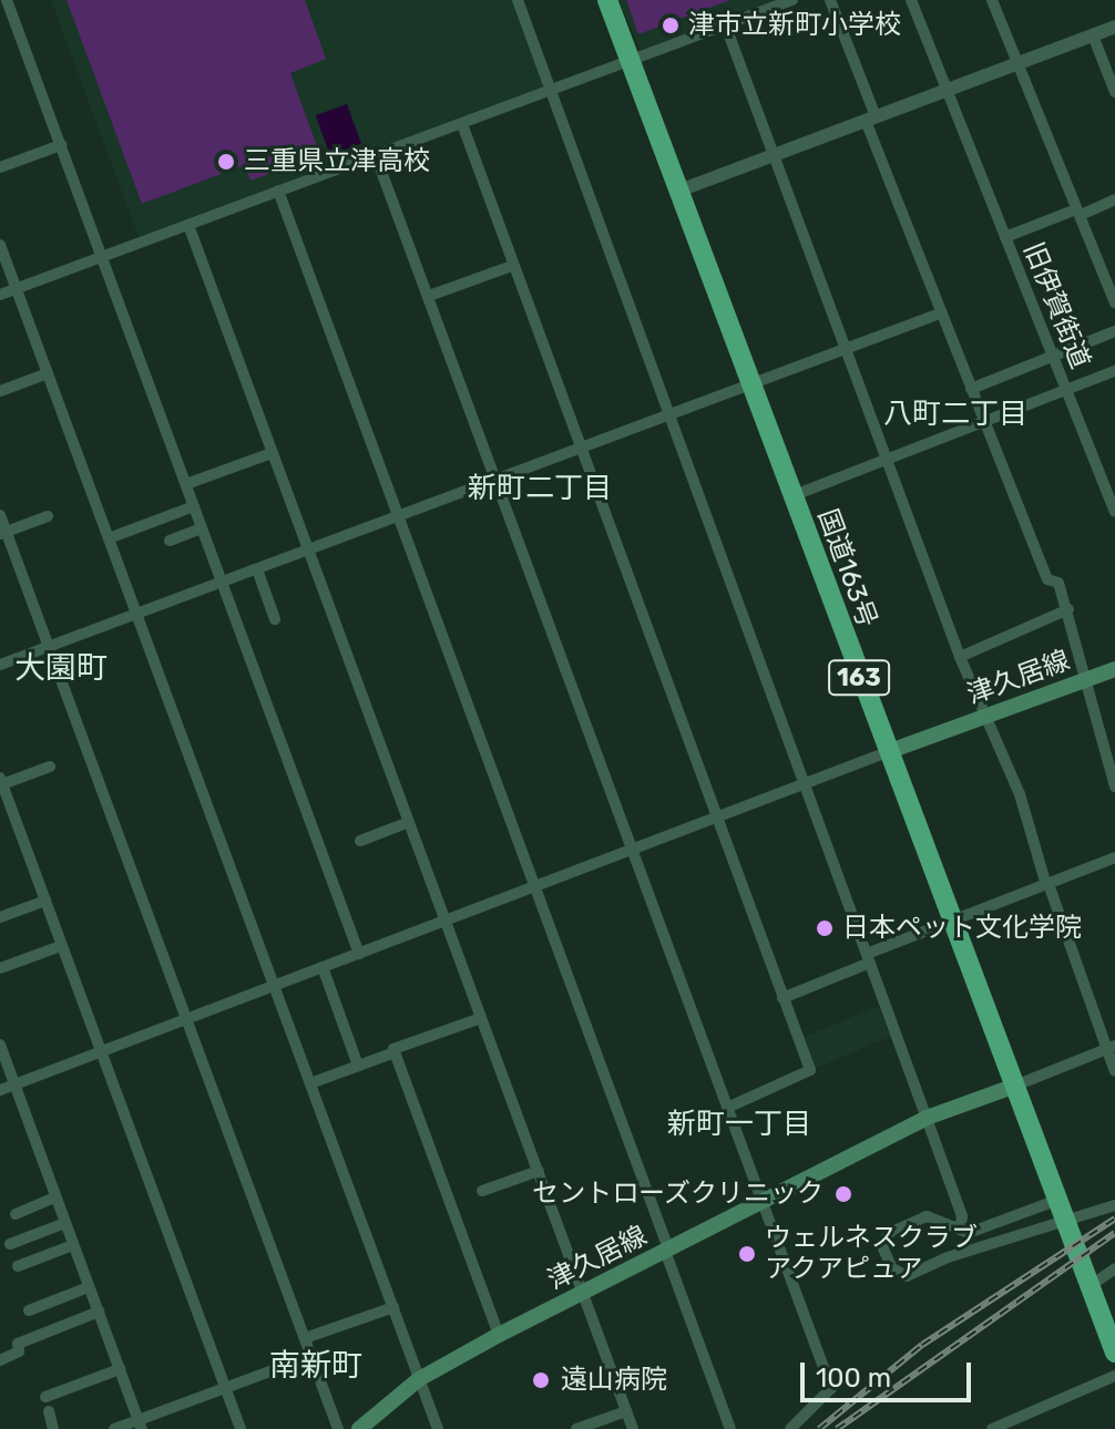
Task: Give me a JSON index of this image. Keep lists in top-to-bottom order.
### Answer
{
  "streets": {
    "highway": ["国道163号", "163"],
    "main road": ["津久居線"],
    "street": ["旧伊賀街道"]
  },
  "crossings": [
    ["国道163号", "津久居線"]
  ],
  "districts": [
    "八町二丁目",
    "新町二丁目",
    "大園町",
    "新町一丁目",
    "南新町"
  ],
  "places": [
    "津市立新町小学校",
    "三重県立津高校",
    "日本ペット文化学院",
    "セントローズクリニック",
    "ウェルネスクラブ アクアピュア",
    "遠山病院"
  ],
  "scale_bar": "100 m"
}
